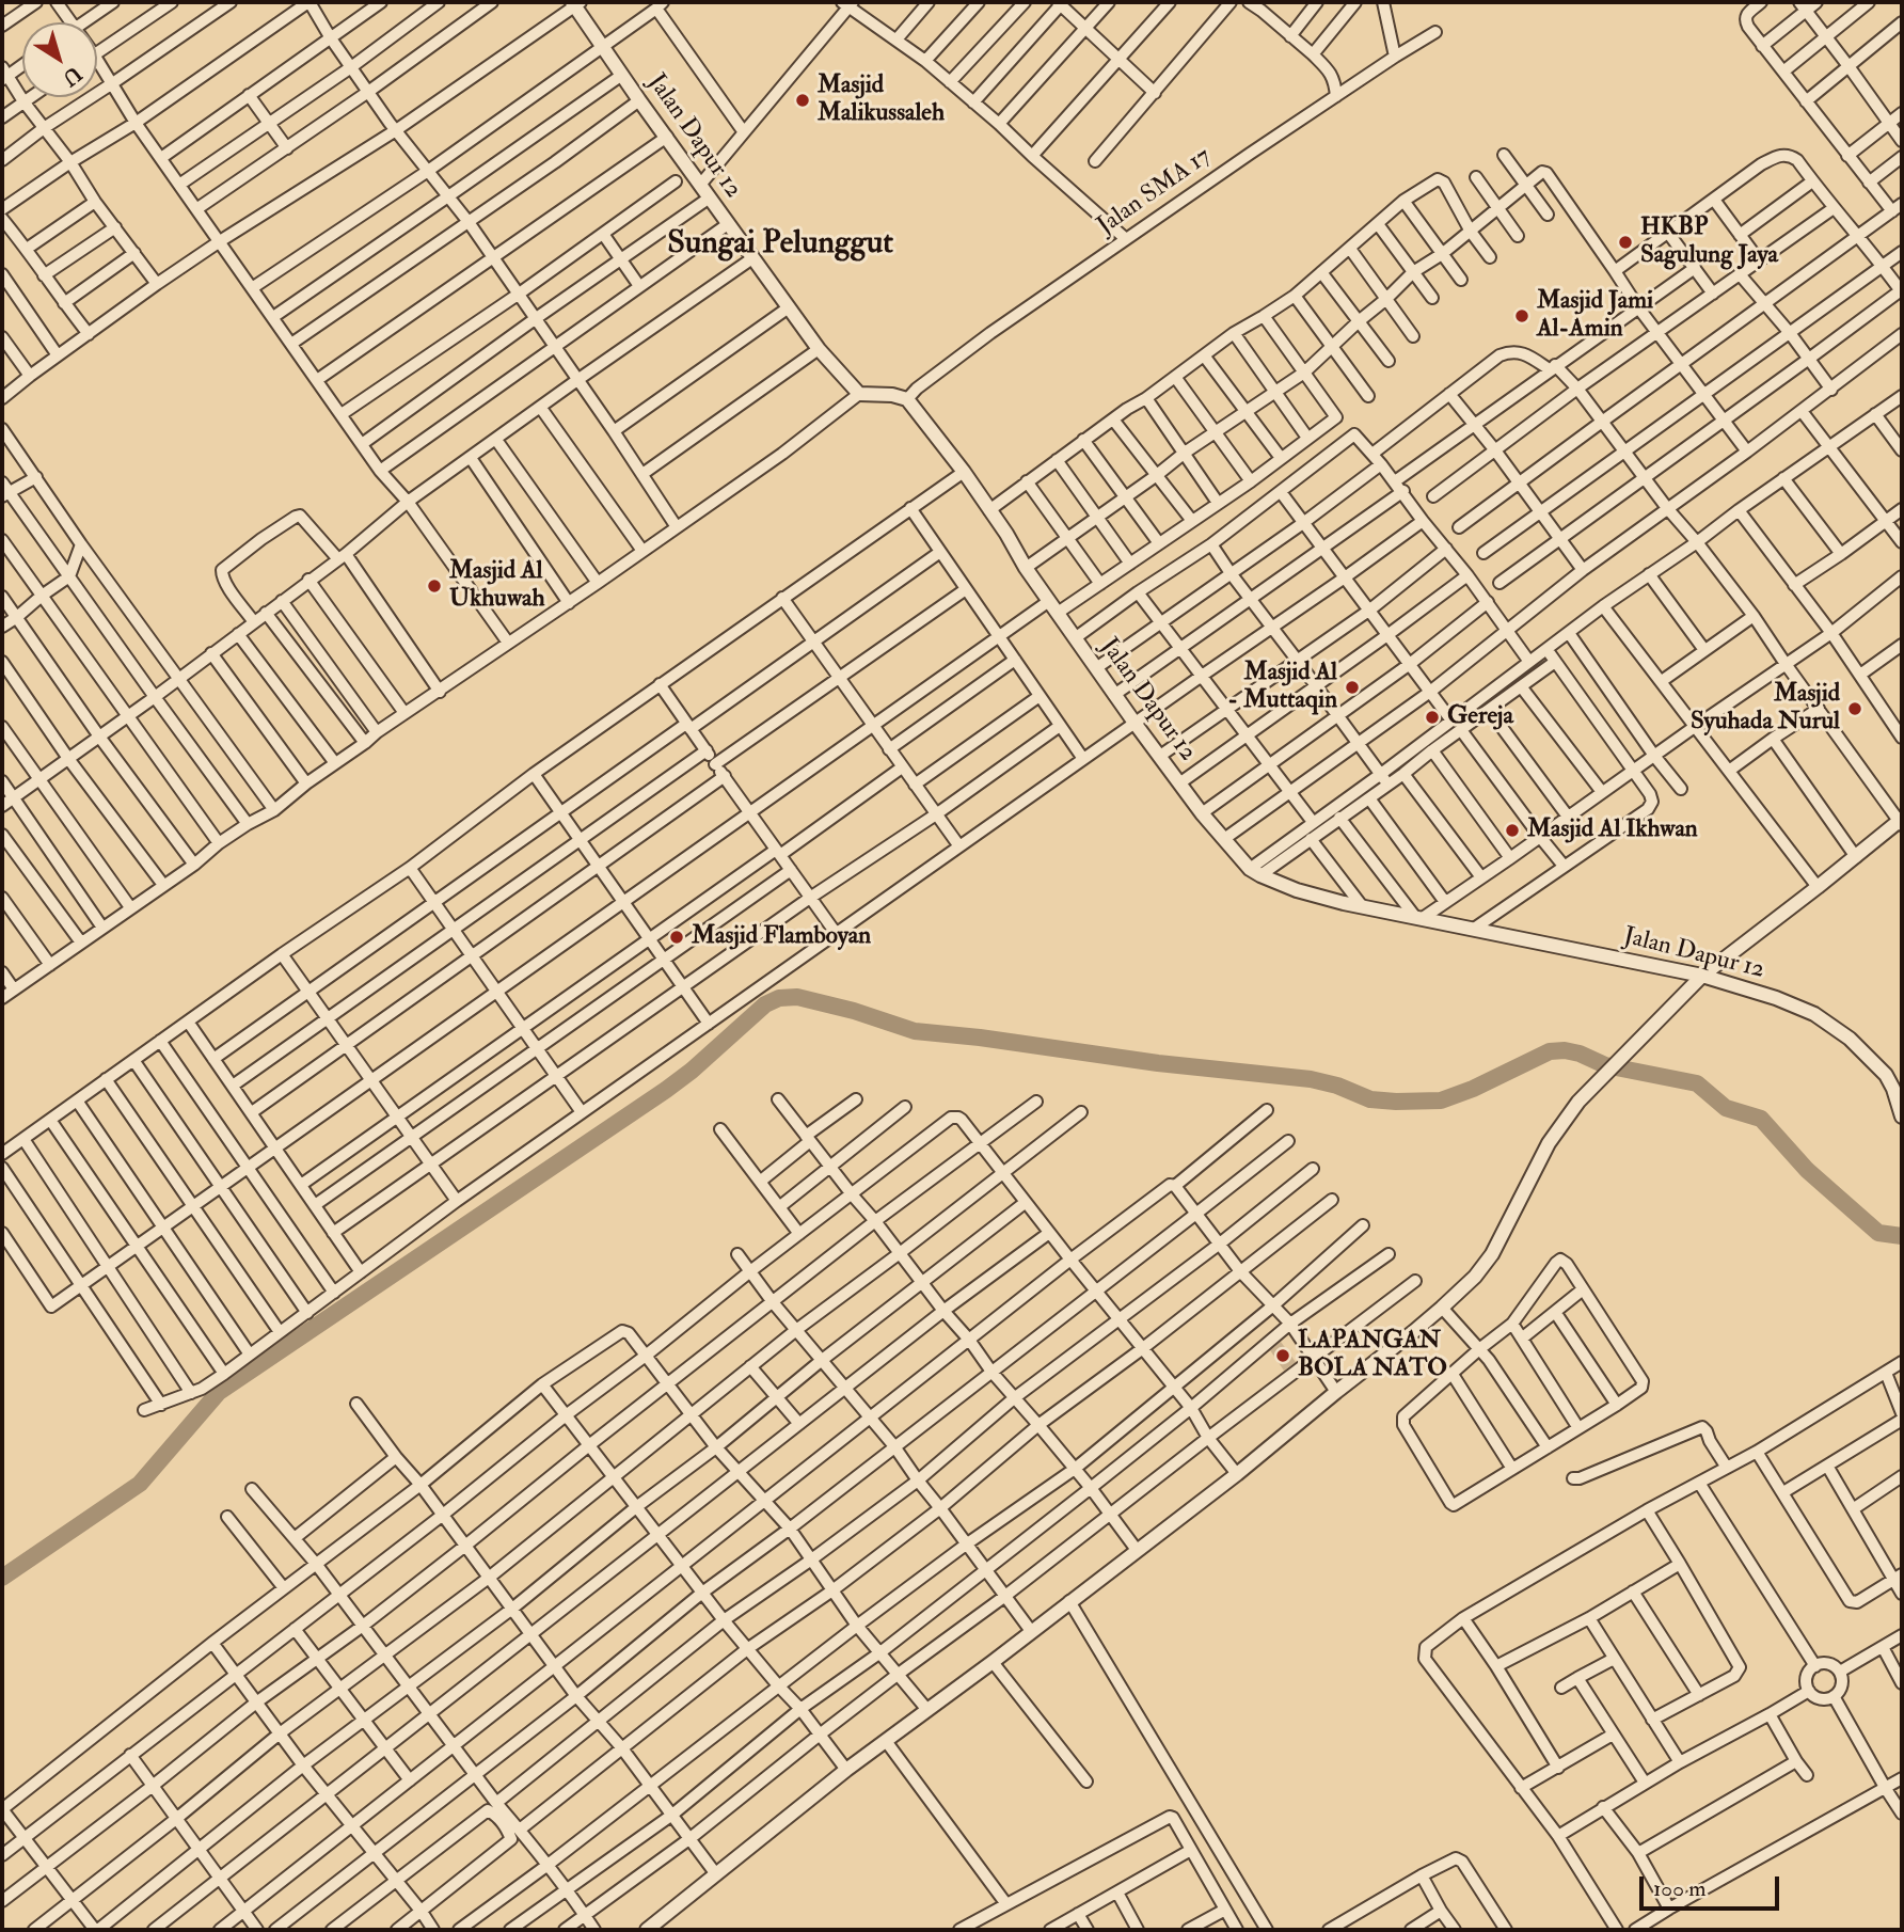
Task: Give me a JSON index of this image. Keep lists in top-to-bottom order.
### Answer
{
  "streets": {
    "street": ["Jalan Dapur 12", "Jalan SMA 17"]
  },
  "crossings": [
    ["Jalan Dapur 12", "Jalan SMA 17"]
  ],
  "districts": ["Sungai Pelunggut"],
  "places": [
    "Masjid Malikussaleh",
    "HKBP Sagulung Jaya",
    "Masjid Jami Al-Amin",
    "Masjid Al Ukhuwah",
    "Masjid Al - Muttaqin",
    "Masjid Syuhada Nurul",
    "Gereja",
    "Masjid Al Ikhwan",
    "Masjid Flamboyan",
    "LAPANGAN BOLA NATO"
  ],
  "scale_bar": "100 m",
  "north": "bottom right"
}
